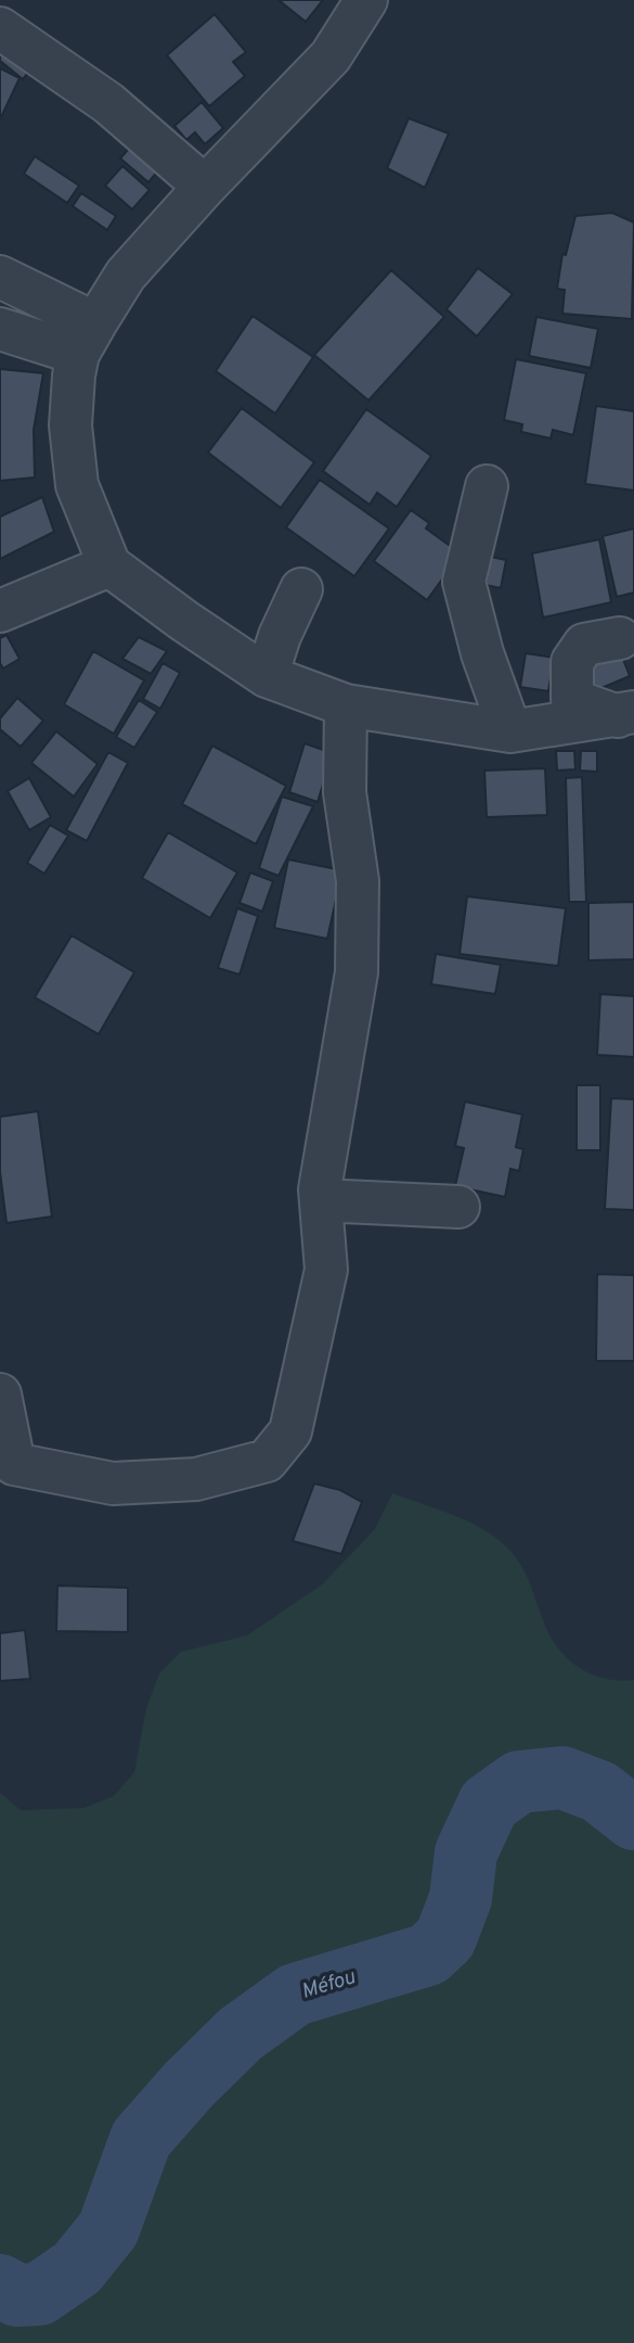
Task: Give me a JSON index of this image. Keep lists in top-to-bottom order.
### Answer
{
  "water": ["Méfou"]
}
